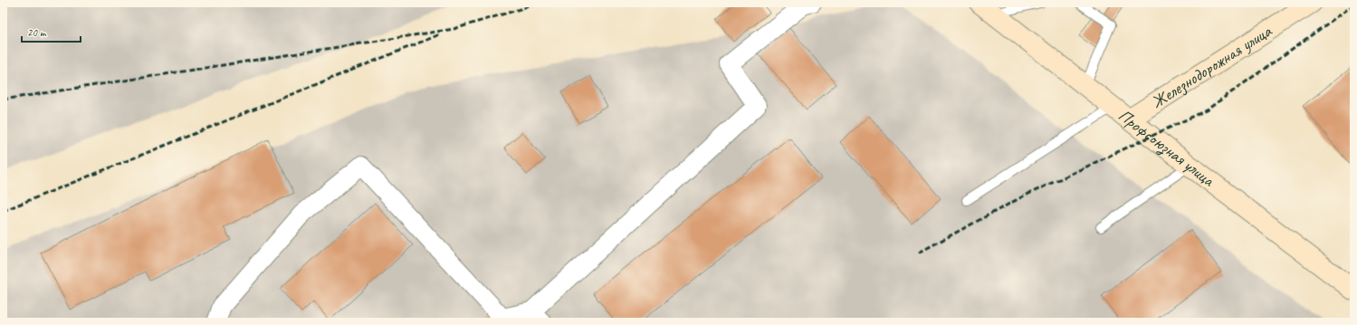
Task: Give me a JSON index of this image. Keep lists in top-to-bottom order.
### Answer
{
  "streets": {
    "main road": ["Железнодорожная улица", "Профсоюзная улица"]
  },
  "crossings": [
    ["Железнодорожная улица", "Профсоюзная улица"]
  ],
  "scale_bar": "20 m"
}
